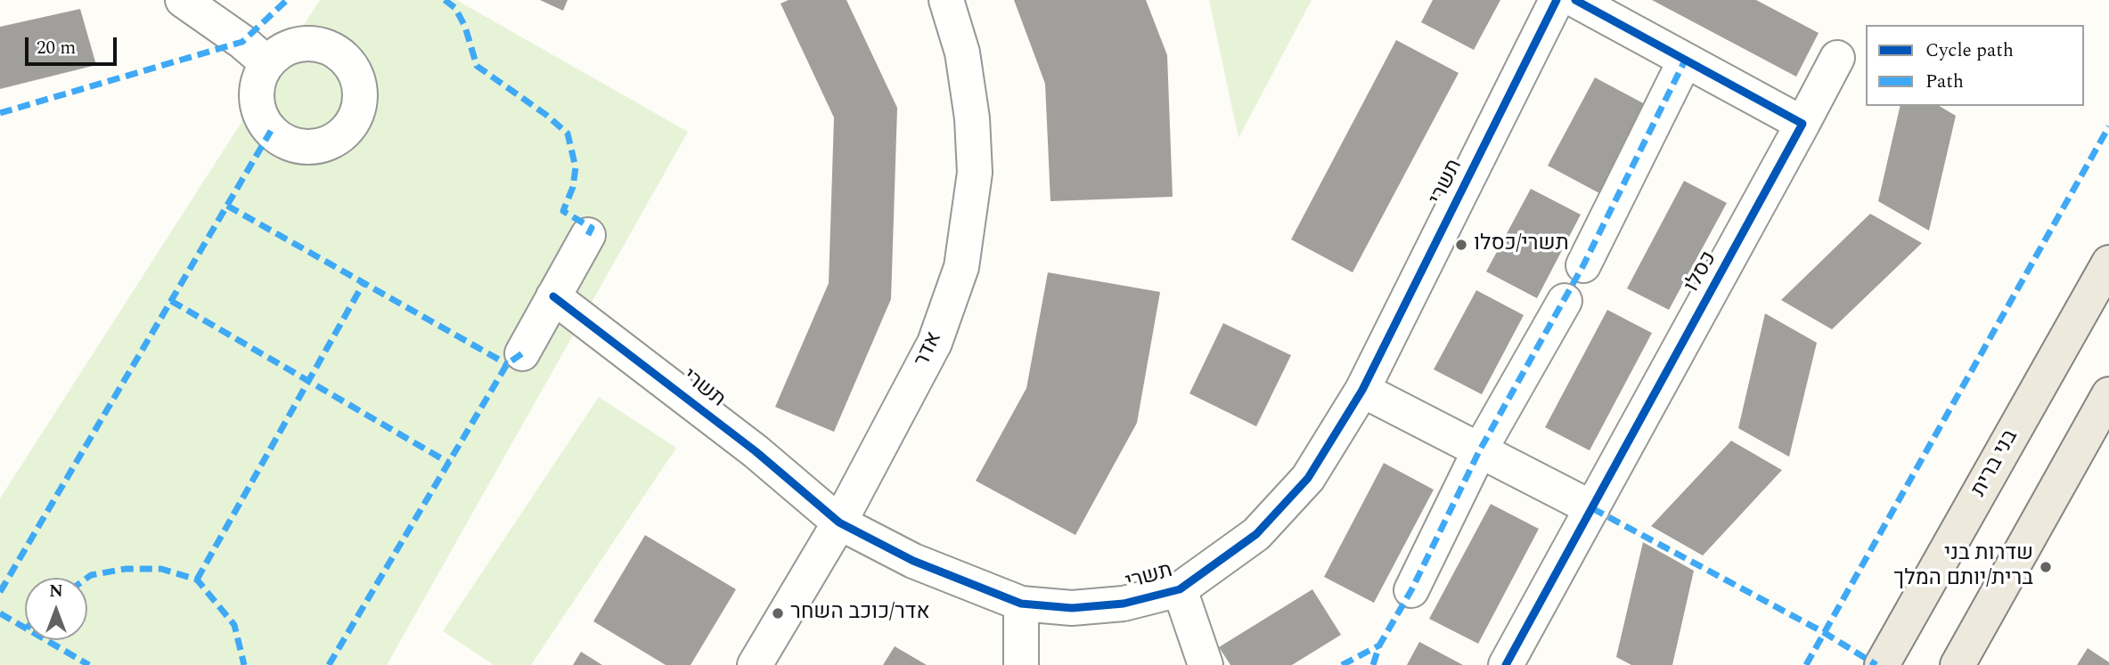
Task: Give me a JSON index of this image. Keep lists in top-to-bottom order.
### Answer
{
  "streets": {
    "main road": ["בני ברית"],
    "street": ["תשרי", "כסלו", "אדר"]
  },
  "crossings": [
    ["תשרי", "אדר"]
  ],
  "places": ["תשרי/כסלו", "שדרות בני ברית/יותם המלך", "אדר/כוכב השחר"],
  "legend": ["Cycle path", "Path"],
  "scale_bar": "20 m",
  "north": "top"
}
